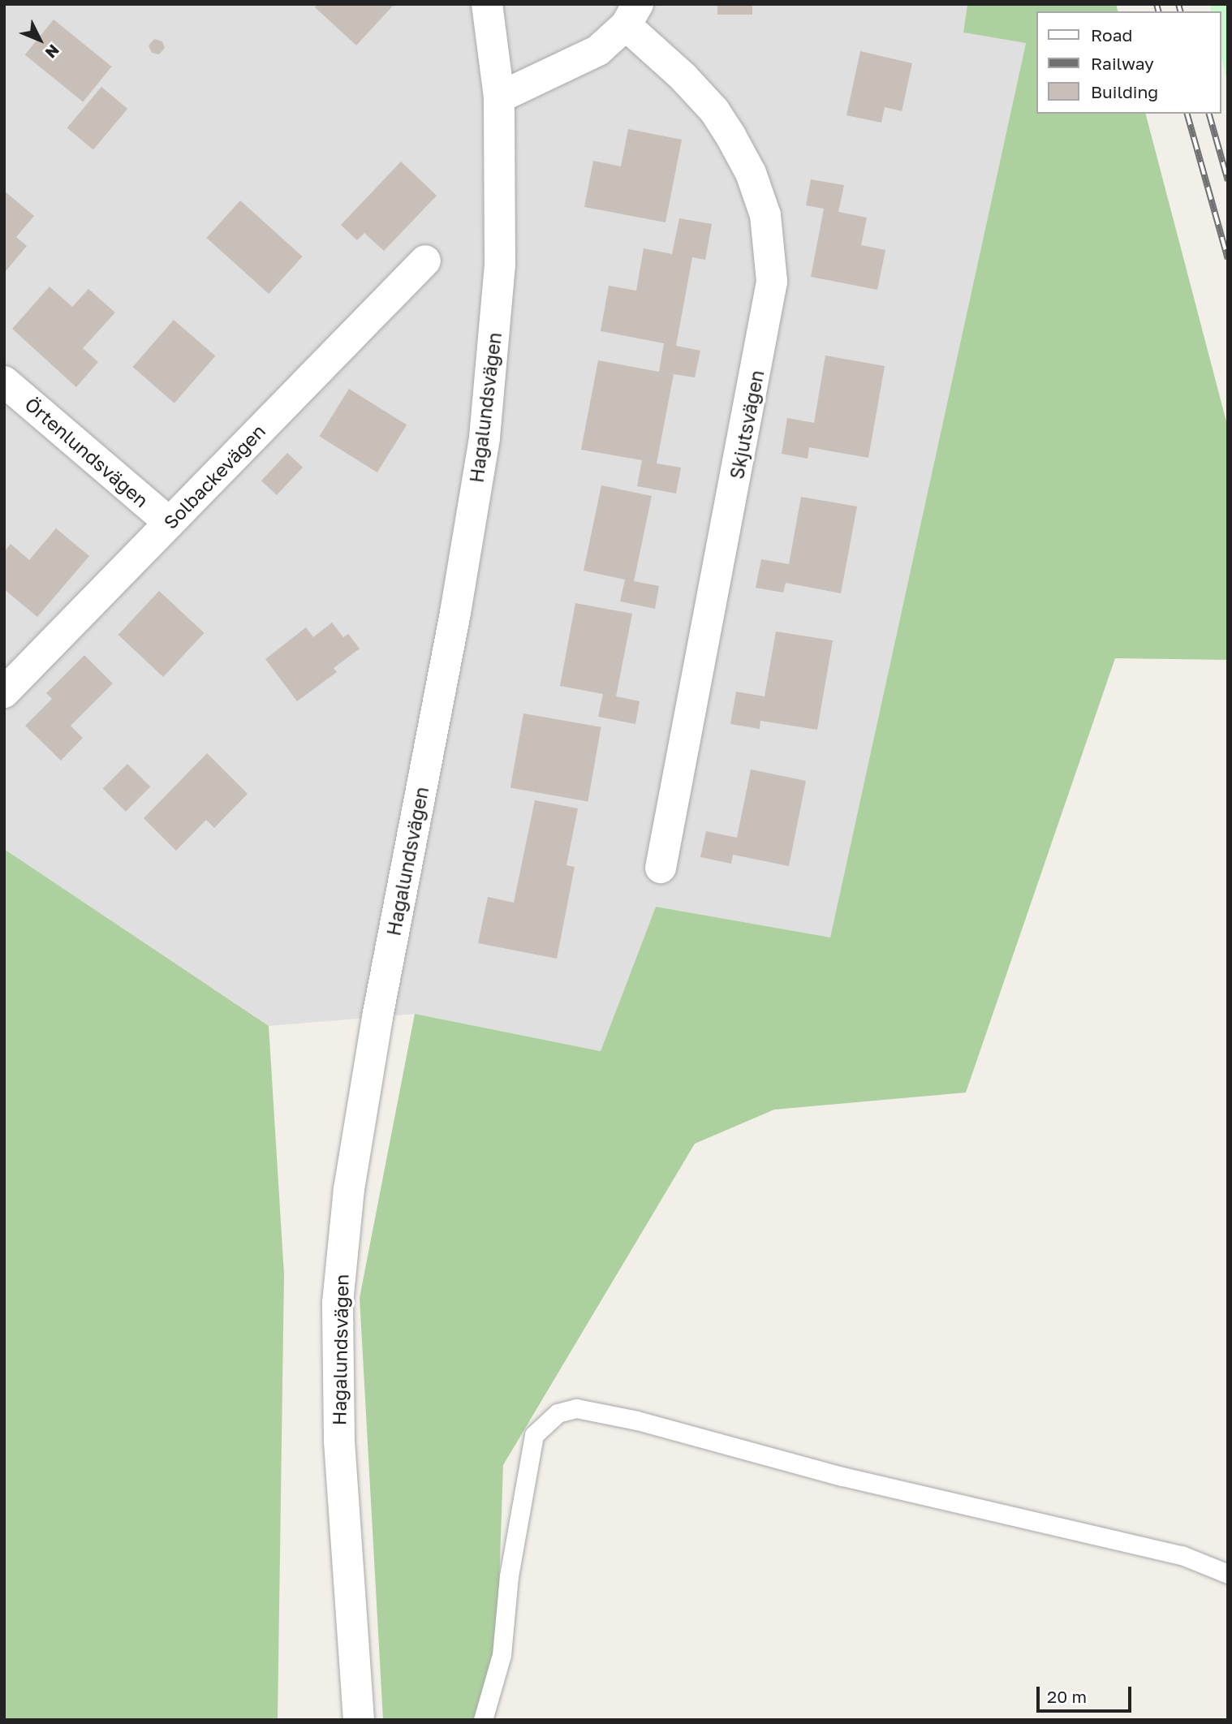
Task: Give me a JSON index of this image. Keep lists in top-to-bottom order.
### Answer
{
  "streets": {
    "street": [
      "Hagalundsvägen",
      "Skjutsvägen",
      "Örtenlundsvägen",
      "Solbackevägen"
    ]
  },
  "crossings": [
    ["Örtenlundsvägen", "Solbackevägen"]
  ],
  "legend": ["Road", "Railway", "Building"],
  "scale_bar": "20 m",
  "north": "bottom right"
}
